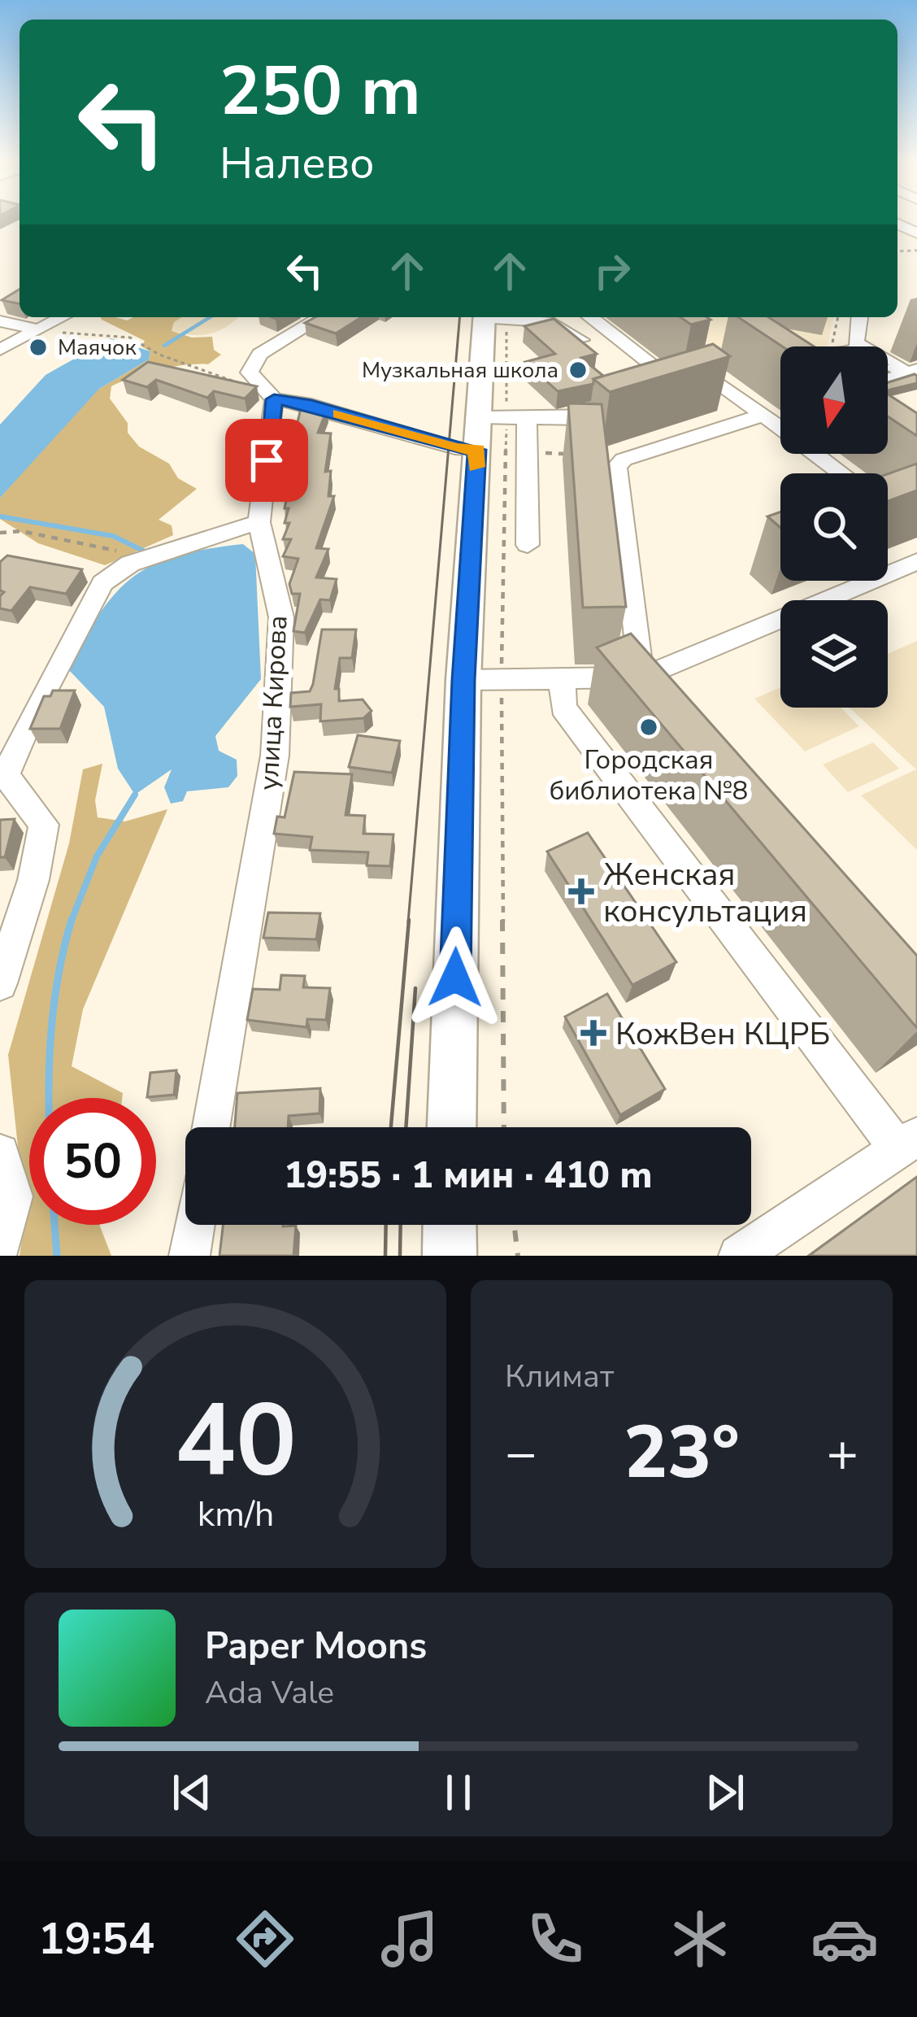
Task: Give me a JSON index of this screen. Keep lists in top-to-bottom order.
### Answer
{
  "streets": {
    "street": ["улица Кирова"]
  },
  "places": {
    "other": ["Маячок", "Музкальная школа", "Городская библиотека №8"],
    "health": ["Женская консультация", "КожВен КЦРБ"]
  },
  "north": "bottom",
  "page": {
    "turn": ["250 m", "Налево"],
    "limit": "50",
    "trip": "19:55 · 1 мин · 410 m",
    "tile": "Климат",
    "heat": ["−", "23°", "+"],
    "song": ["Paper Moons", "Ada Vale"],
    "tabs": "19:54",
    "gauge": ["40", "km/h"]
  }
}
